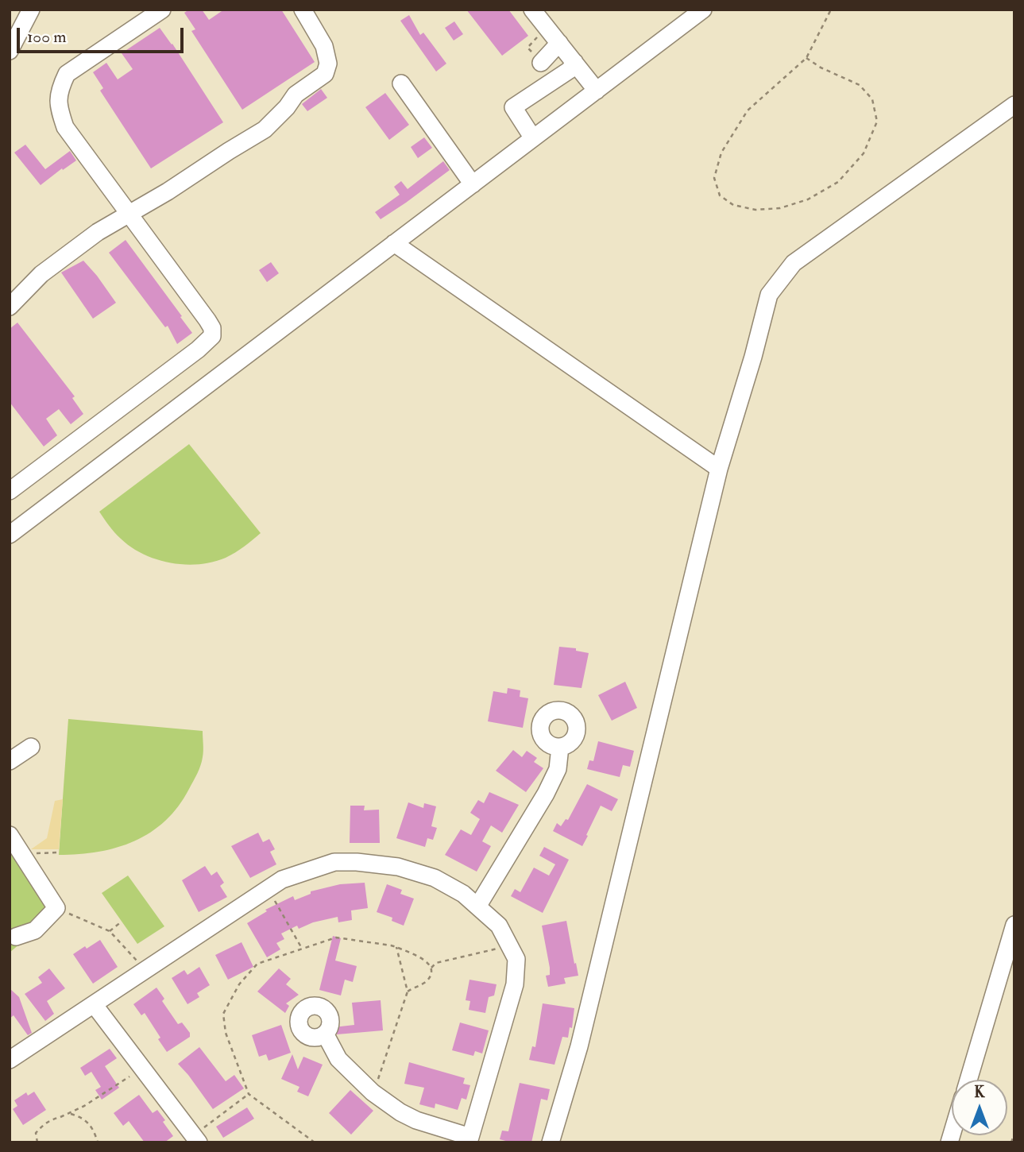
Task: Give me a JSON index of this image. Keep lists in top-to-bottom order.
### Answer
{
  "scale_bar": "100 m",
  "north": "top"
}
